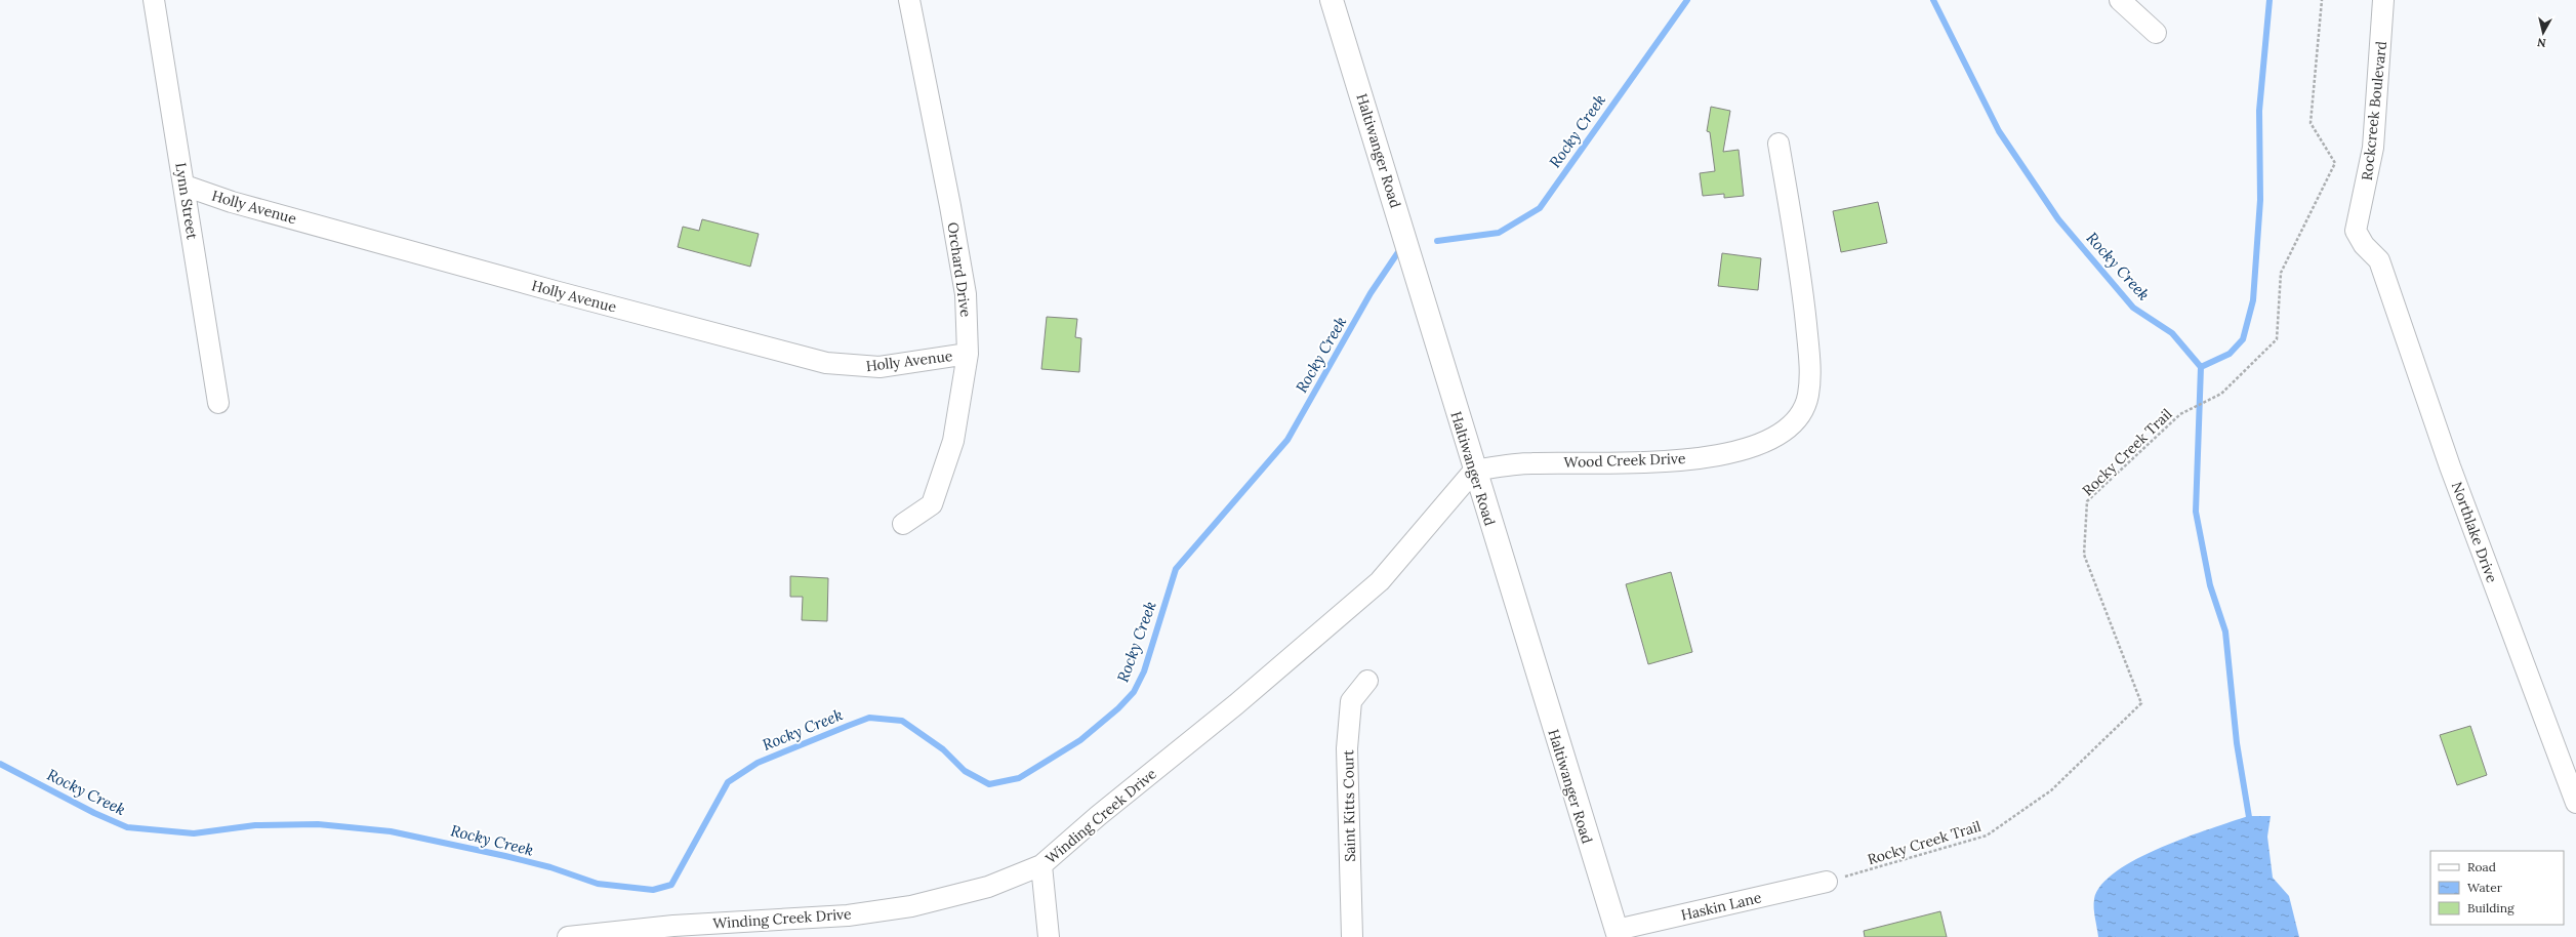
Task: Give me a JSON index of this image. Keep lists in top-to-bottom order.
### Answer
{
  "streets": {
    "street": [
      "Rockcreek Boulevard",
      "Haltiwanger Road",
      "Lynn Street",
      "Holly Avenue",
      "Orchard Drive",
      "Wood Creek Drive",
      "Northlake Drive",
      "Saint Kitts Court",
      "Winding Creek Drive",
      "Haskin Lane"
    ],
    "path": ["Rocky Creek Trail"]
  },
  "crossings": [
    ["Rockcreek Boulevard", "Northlake Drive"],
    ["Haltiwanger Road", "Wood Creek Drive"],
    ["Haltiwanger Road", "Winding Creek Drive"],
    ["Haltiwanger Road", "Haskin Lane"],
    ["Lynn Street", "Holly Avenue"],
    ["Holly Avenue", "Orchard Drive"],
    ["Rocky Creek Trail", "Haskin Lane"],
    ["Wood Creek Drive", "Winding Creek Drive"]
  ],
  "water": ["Rocky Creek"],
  "legend": ["Road", "Water", "Building"],
  "north": "bottom"
}
